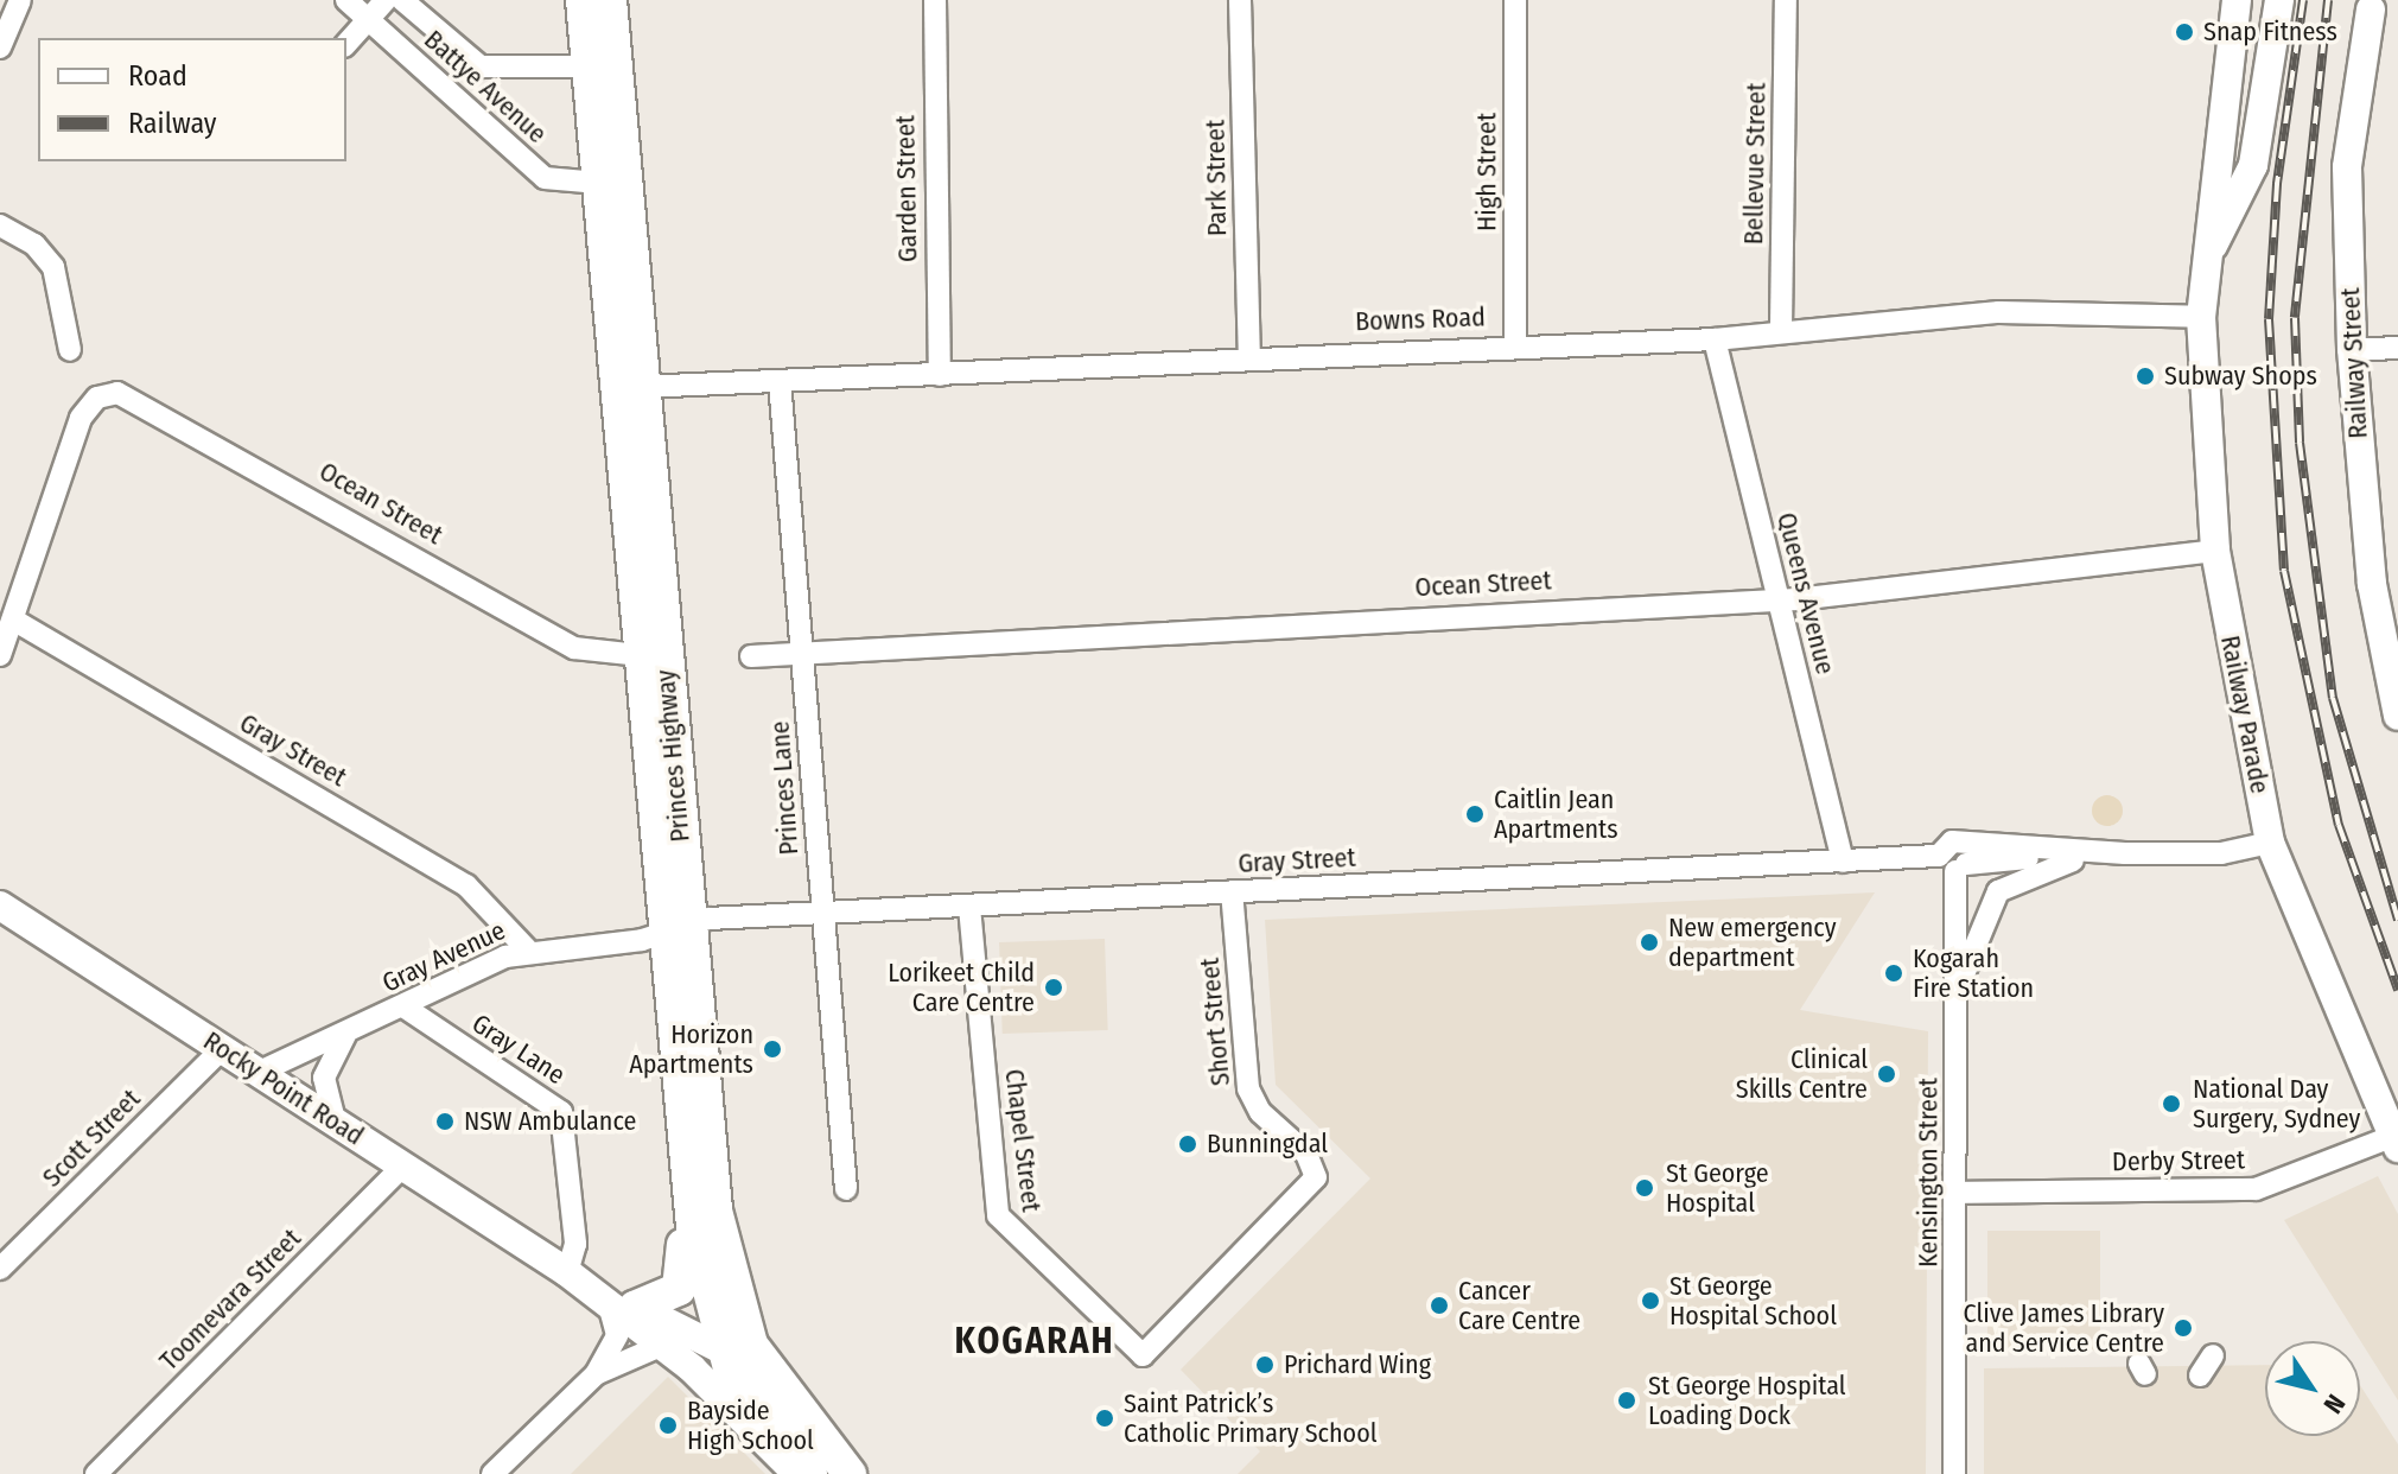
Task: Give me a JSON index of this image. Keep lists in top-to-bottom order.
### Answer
{
  "streets": {
    "highway": ["Princes Highway"],
    "main road": ["Railway Street", "Railway Parade", "Rocky Point Road"],
    "street": [
      "Battye Avenue",
      "Bellevue Street",
      "High Street",
      "Park Street",
      "Garden Street",
      "Bowns Road",
      "Ocean Street",
      "Queens Avenue",
      "Gray Street",
      "Princes Lane",
      "Gray Avenue",
      "Short Street",
      "Gray Lane",
      "Scott Street",
      "Chapel Street",
      "Derby Street",
      "Kensington Street",
      "Toomevara Street"
    ]
  },
  "crossings": [
    ["Battye Avenue", "Princes Highway"],
    ["Bellevue Street", "Bowns Road"],
    ["High Street", "Bowns Road"],
    ["Park Street", "Bowns Road"],
    ["Garden Street", "Bowns Road"],
    ["Bowns Road", "Queens Avenue"],
    ["Bowns Road", "Railway Parade"],
    ["Bowns Road", "Princes Highway"],
    ["Bowns Road", "Princes Lane"],
    ["Ocean Street", "Queens Avenue"],
    ["Ocean Street", "Railway Parade"],
    ["Ocean Street", "Gray Street"],
    ["Ocean Street", "Princes Highway"],
    ["Ocean Street", "Princes Lane"],
    ["Queens Avenue", "Gray Street"],
    ["Railway Parade", "Gray Street"],
    ["Railway Parade", "Derby Street"],
    ["Gray Street", "Princes Highway"],
    ["Gray Street", "Princes Lane"],
    ["Gray Street", "Gray Avenue"],
    ["Gray Street", "Short Street"],
    ["Gray Street", "Chapel Street"],
    ["Gray Street", "Kensington Street"],
    ["Princes Highway", "Gray Avenue"],
    ["Princes Highway", "Rocky Point Road"],
    ["Gray Avenue", "Gray Lane"],
    ["Gray Avenue", "Rocky Point Road"],
    ["Short Street", "Chapel Street"],
    ["Gray Lane", "Rocky Point Road"],
    ["Rocky Point Road", "Scott Street"],
    ["Rocky Point Road", "Toomevara Street"],
    ["Derby Street", "Kensington Street"]
  ],
  "districts": ["KOGARAH"],
  "places": [
    "Snap Fitness",
    "Subway Shops",
    "Caitlin Jean Apartments",
    "New emergency department",
    "Kogarah Fire Station",
    "Lorikeet Child Care Centre",
    "Horizon Apartments",
    "Clinical Skills Centre",
    "National Day Surgery, Sydney",
    "NSW Ambulance",
    "Bunningdal",
    "St George Hospital",
    "St George Hospital School",
    "Cancer Care Centre",
    "Clive James Library and Service Centre",
    "Prichard Wing",
    "St George Hospital Loading Dock",
    "Saint Patrick’s Catholic Primary School",
    "Bayside High School"
  ],
  "legend": ["Road", "Railway"],
  "north": "bottom right"
}
